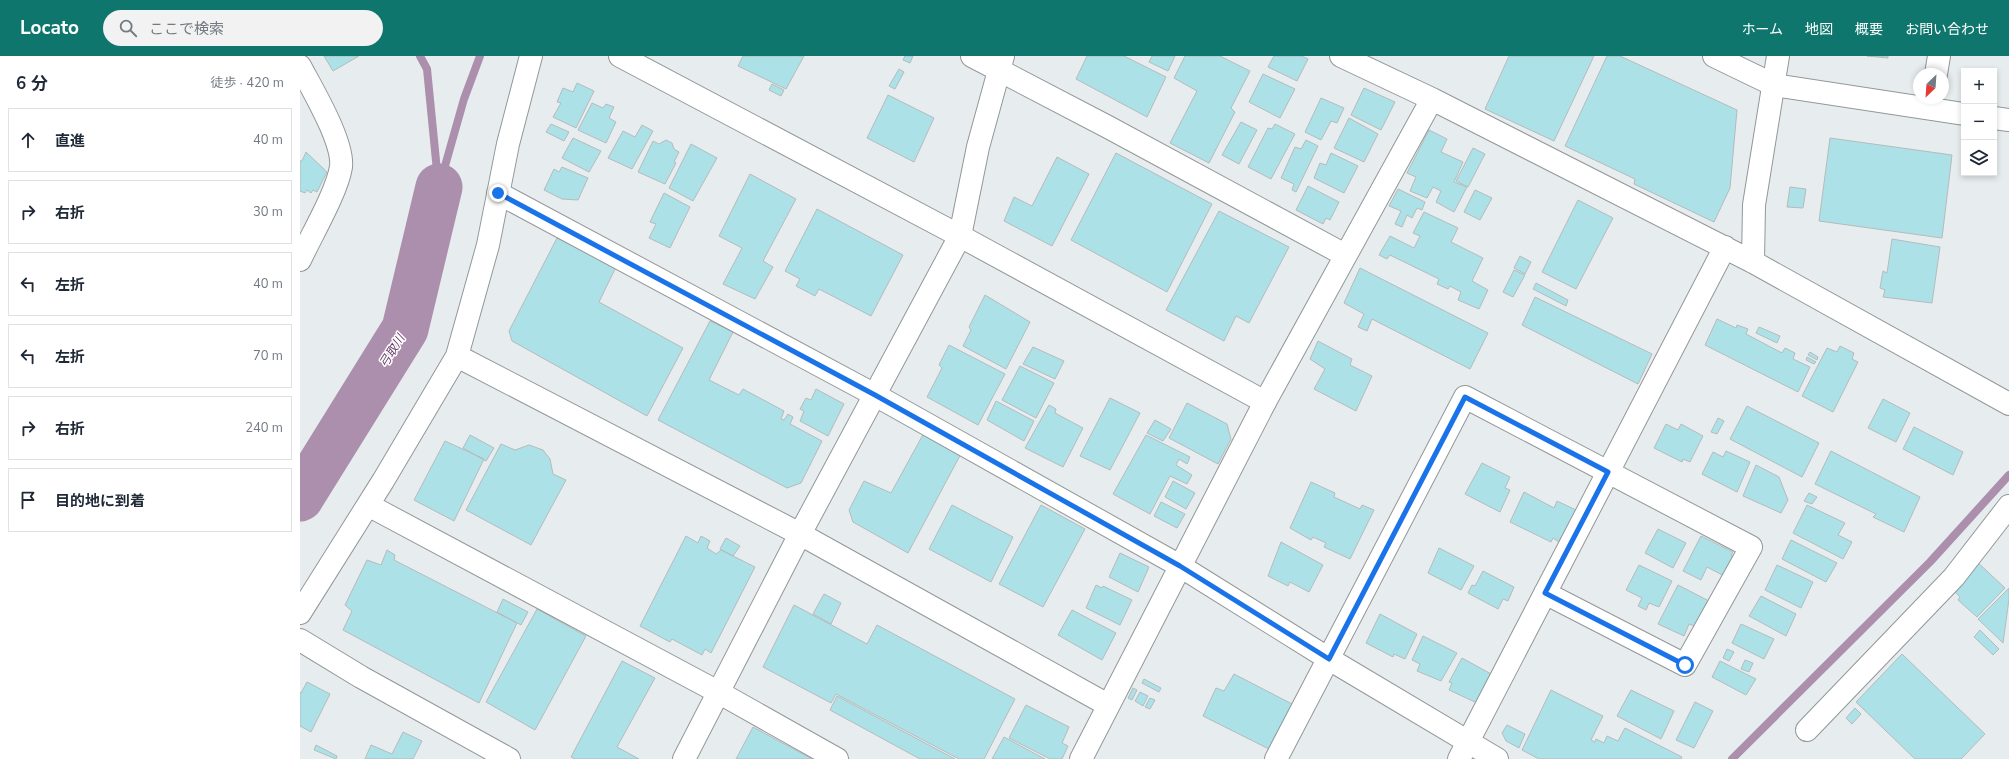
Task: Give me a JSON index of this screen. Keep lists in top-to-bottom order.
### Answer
{
  "water": ["弓取川"],
  "north": "bottom left",
  "page": {
    "header": "Locato",
    "search": "ここで検索",
    "nav": [
      "ホーム",
      "地図",
      "概要",
      "お問い合わせ"
    ],
    "heading": ["6 分", "徒歩 · 420 m"],
    "map_buttons": ["+", "−"],
    "list": [
      ["直進", "40 m"],
      ["右折", "30 m"],
      ["左折", "40 m"],
      ["左折", "70 m"],
      ["右折", "240 m"],
      "目的地に到着"
    ]
  }
}
